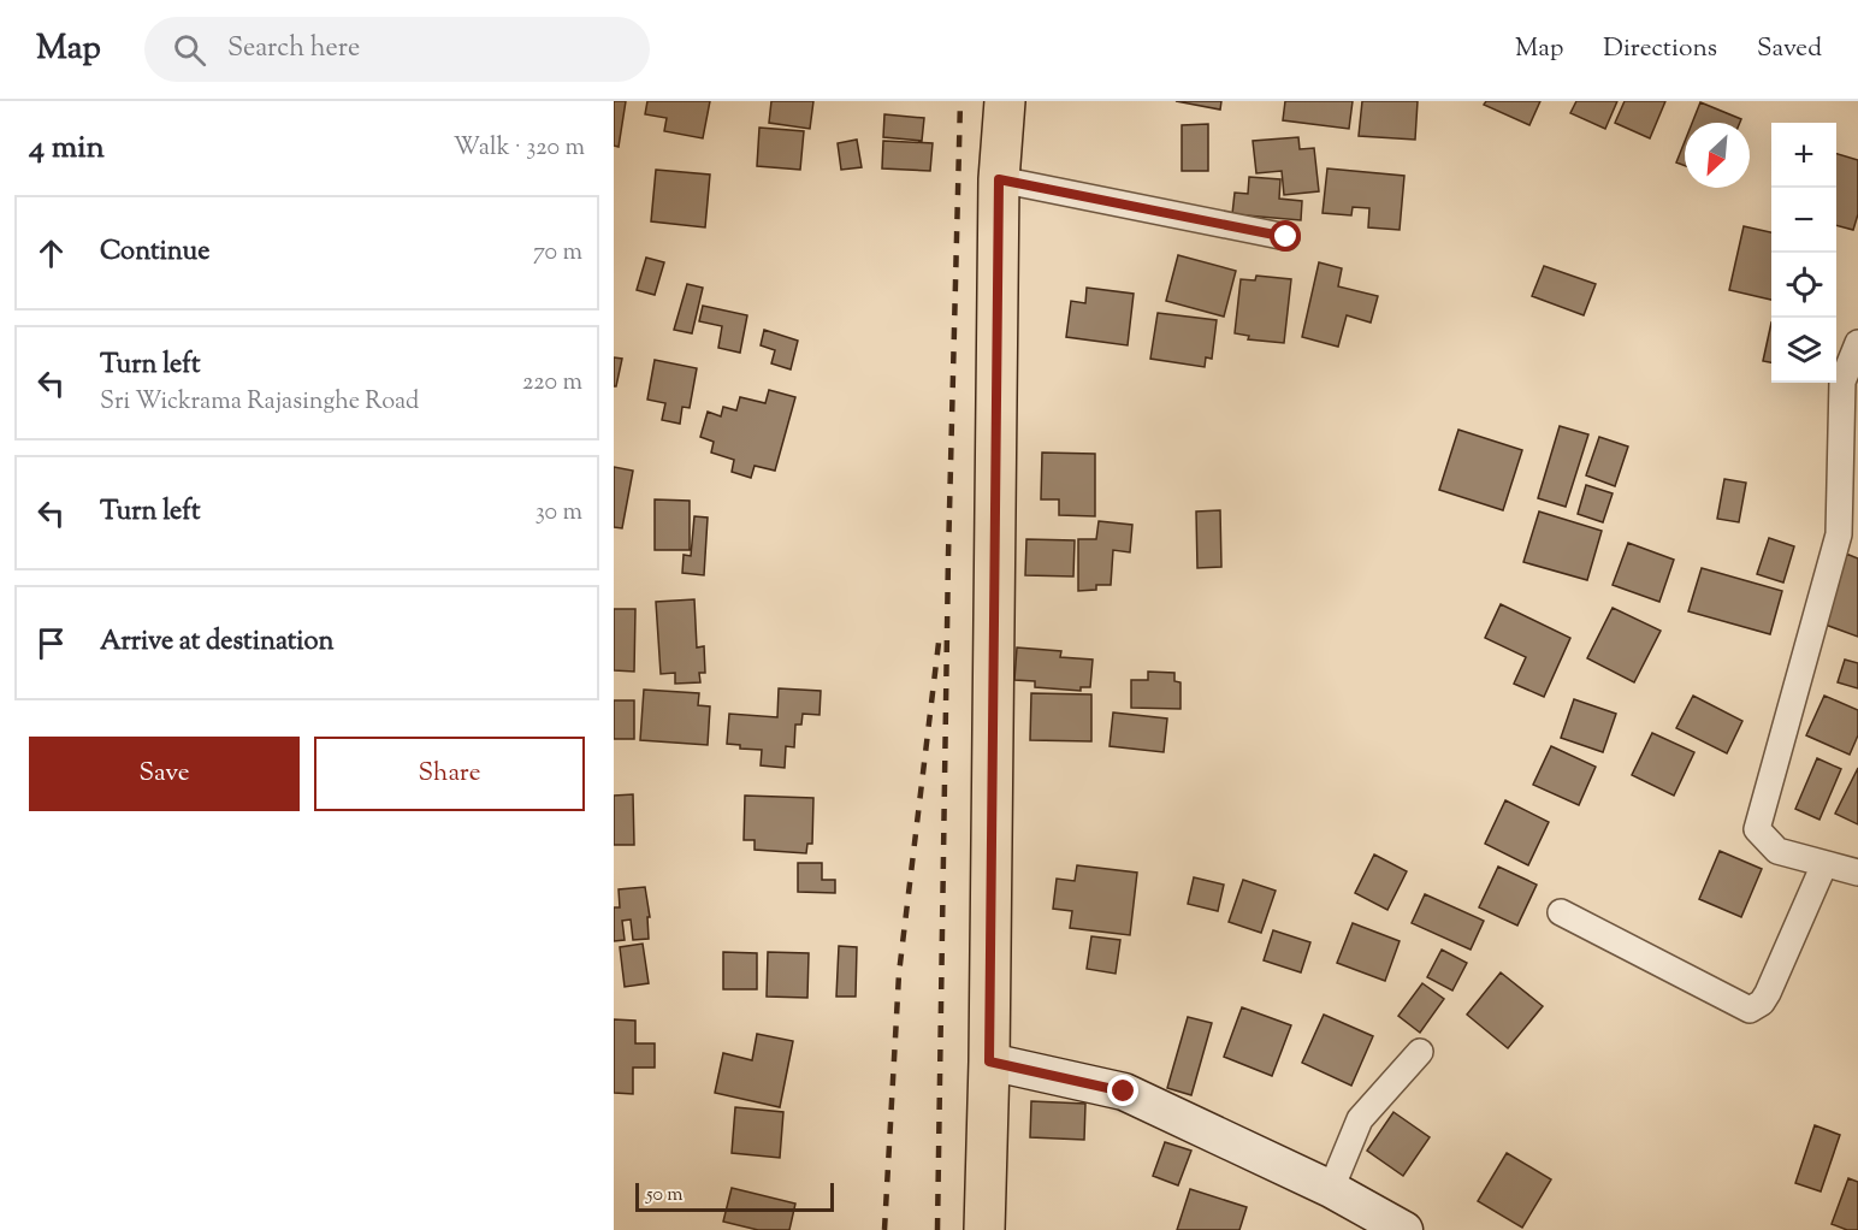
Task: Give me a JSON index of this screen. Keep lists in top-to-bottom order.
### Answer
{
  "scale_bar": "50 m",
  "north": "bottom left",
  "page": {
    "header": "Map",
    "search": "Search here",
    "nav": ["Map", "Directions", "Saved"],
    "heading": ["4 min", "Walk · 320 m"],
    "map_buttons": ["+", "−"],
    "list": [
      ["Continue", "70 m"],
      ["Turn left", "Sri Wickrama Rajasinghe Road", "220 m"],
      ["Turn left", "30 m"],
      "Arrive at destination"
    ],
    "buttons": ["Save", "Share"],
    "scale": "50 m"
  }
}
